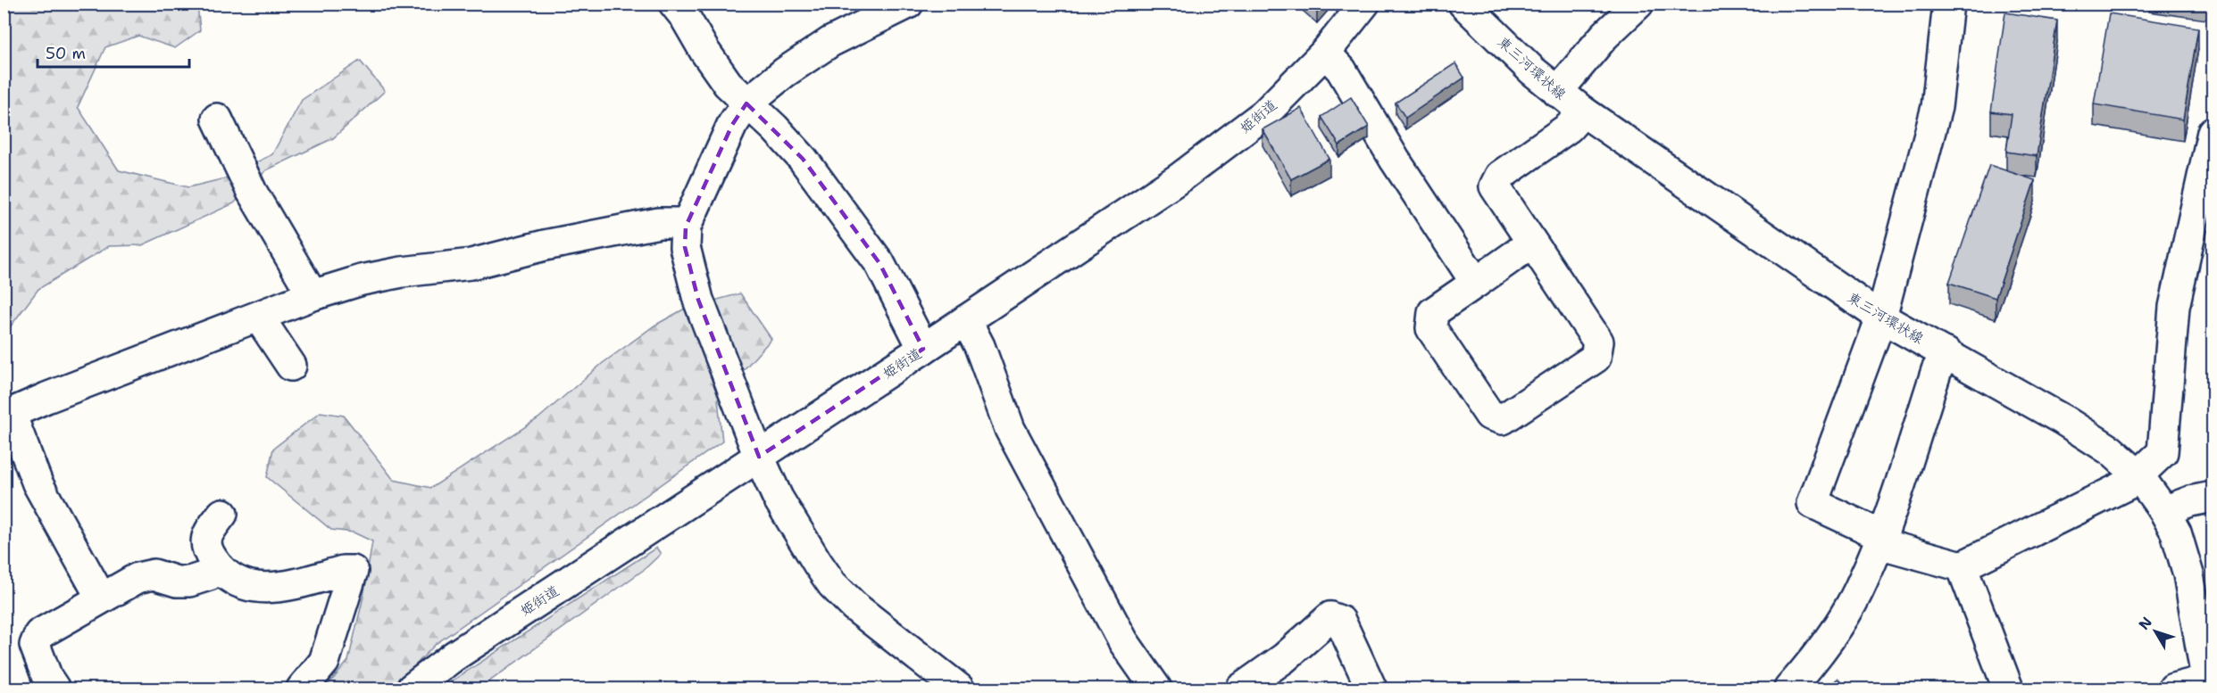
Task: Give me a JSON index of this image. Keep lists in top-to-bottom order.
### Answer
{
  "streets": {
    "main road": ["東三河環状線", "姫街道"]
  },
  "scale_bar": "50 m",
  "north": "top left"
}
